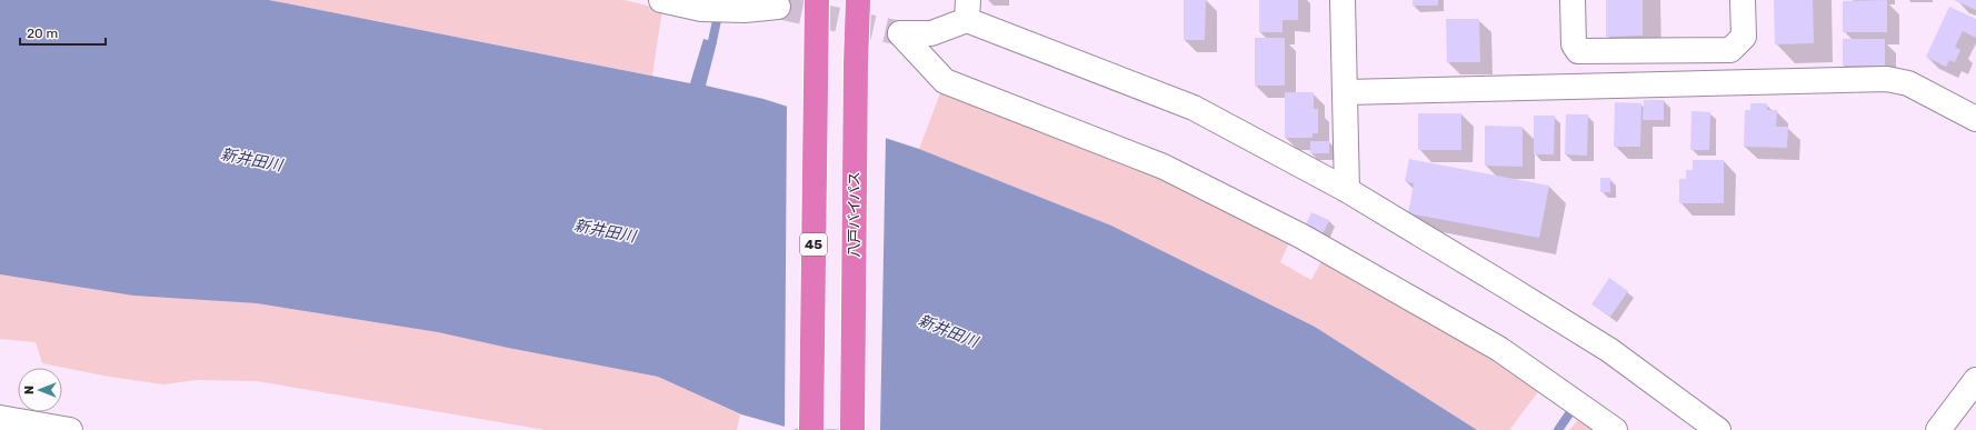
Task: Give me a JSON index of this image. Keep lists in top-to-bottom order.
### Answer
{
  "streets": {
    "highway": ["八戸バイパス", "45"]
  },
  "water": ["新井田川"],
  "scale_bar": "20 m",
  "north": "left"
}
